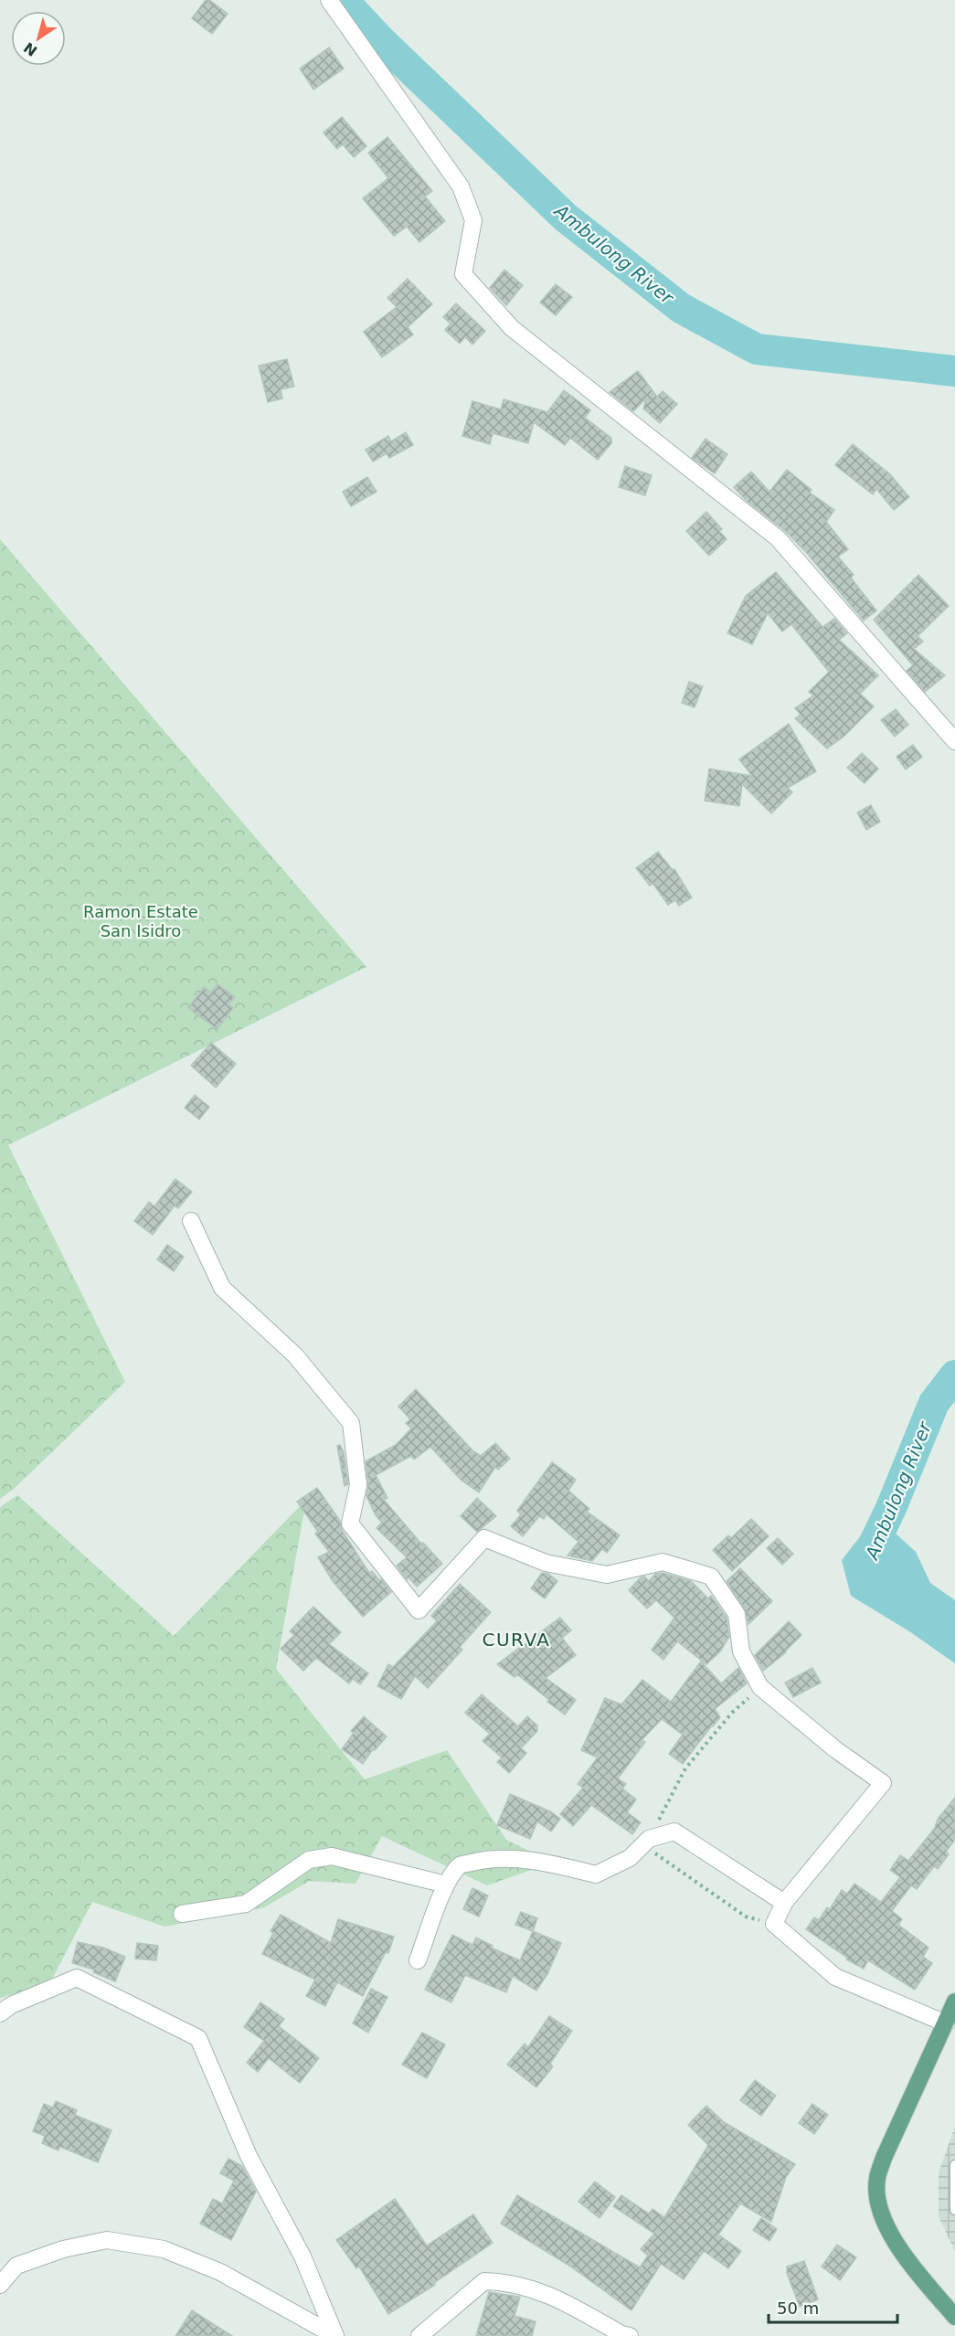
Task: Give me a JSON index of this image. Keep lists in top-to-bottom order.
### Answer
{
  "districts": ["CURVA"],
  "water": ["Ambulong River"],
  "parks": ["Ramon Estate San Isidro"],
  "scale_bar": "50 m",
  "north": "bottom left"
}
